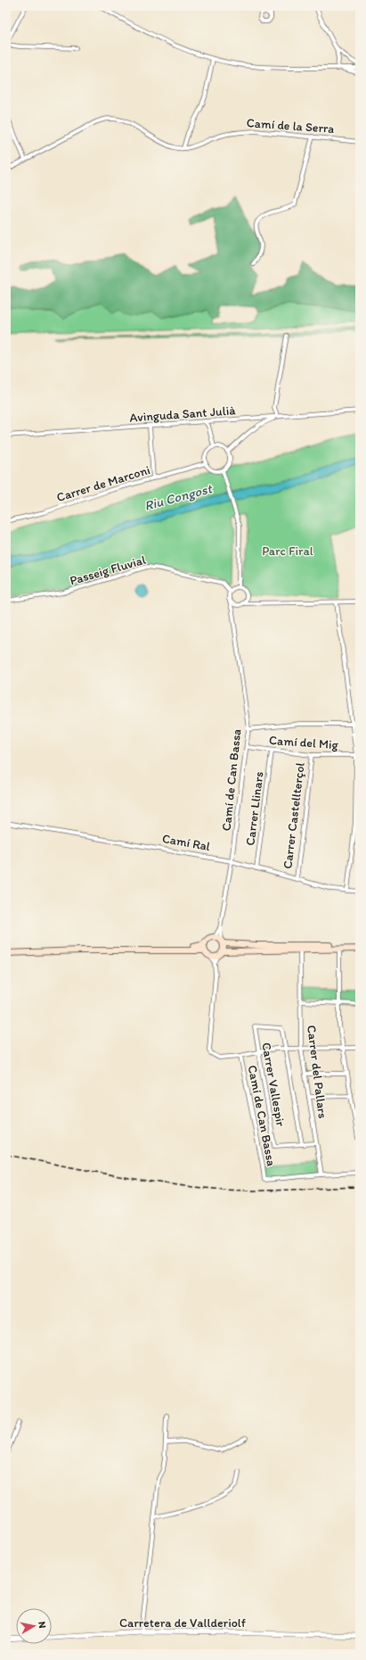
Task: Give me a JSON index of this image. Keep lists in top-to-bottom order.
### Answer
{
  "streets": {
    "street": [
      "Camí de la Serra",
      "Avinguda Sant Julià",
      "Carrer de Marconi",
      "Passeig Fluvial",
      "Camí del Mig",
      "Camí de Can Bassa",
      "Carrer Llinars",
      "Carrer Castellterçol",
      "Camí Ral",
      "Carrer del Pallars",
      "Carrer Vallespir",
      "Carretera de Vallderiolf"
    ]
  },
  "crossings": [
    ["Passeig Fluvial", "Camí de Can Bassa"],
    ["Camí del Mig", "Camí de Can Bassa"],
    ["Camí del Mig", "Carrer Llinars"],
    ["Camí del Mig", "Carrer Castellterçol"],
    ["Camí de Can Bassa", "Camí Ral"],
    ["Camí de Can Bassa", "Carrer del Pallars"],
    ["Camí de Can Bassa", "Carrer Vallespir"],
    ["Carrer Llinars", "Camí Ral"],
    ["Carrer Castellterçol", "Camí Ral"]
  ],
  "water": ["Riu Congost"],
  "parks": ["Parc Firal"],
  "north": "right"
}
